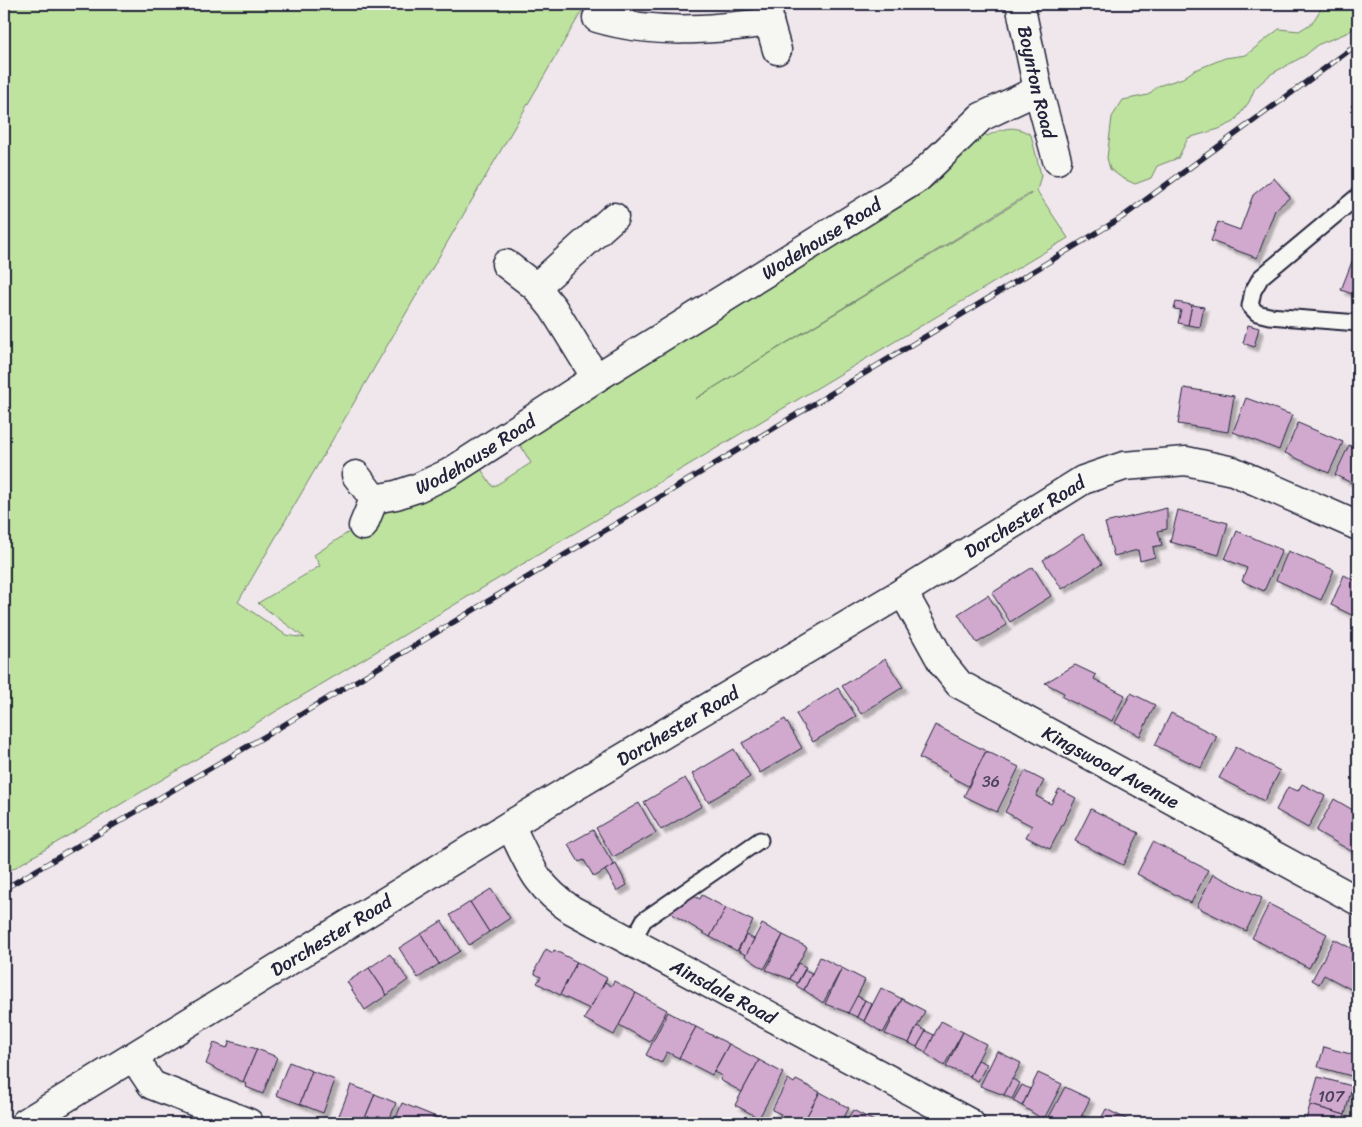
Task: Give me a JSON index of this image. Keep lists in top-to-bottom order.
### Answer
{
  "streets": {
    "street": [
      "Boynton Road",
      "Wodehouse Road",
      "Dorchester Road",
      "Kingswood Avenue",
      "Ainsdale Road"
    ]
  },
  "crossings": [
    ["Boynton Road", "Wodehouse Road"],
    ["Dorchester Road", "Kingswood Avenue"],
    ["Dorchester Road", "Ainsdale Road"]
  ],
  "house_numbers": ["36", "107"]
}
